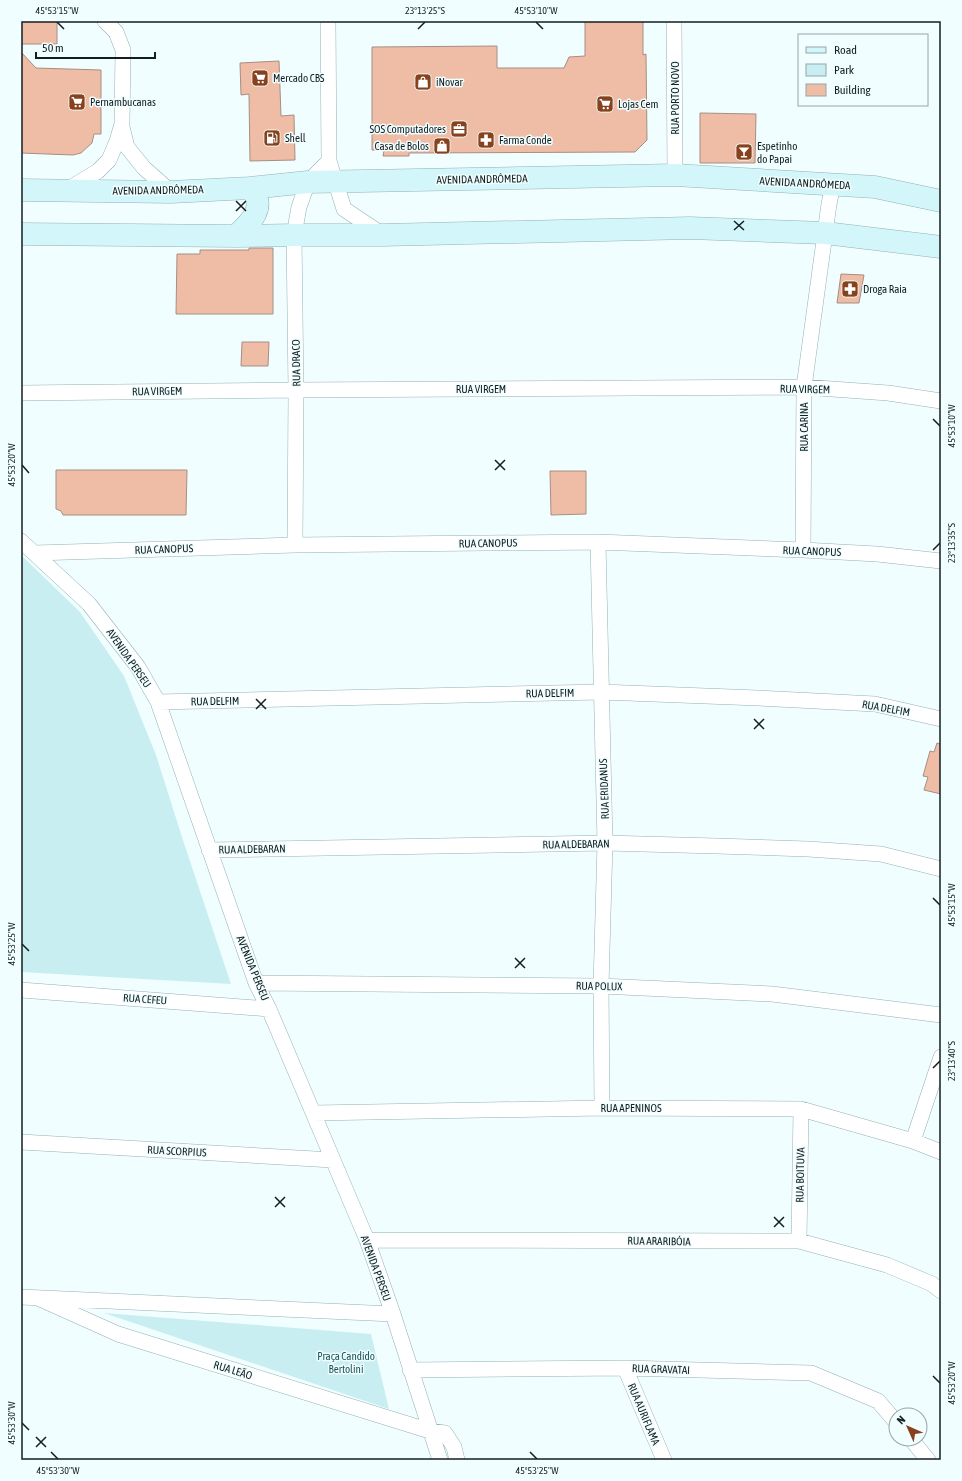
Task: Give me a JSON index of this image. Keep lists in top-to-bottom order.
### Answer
{
  "streets": {
    "main road": ["AVENIDA ANDRÔMEDA"],
    "street": [
      "RUA PORTO NOVO",
      "RUA DRACO",
      "RUA VIRGEM",
      "RUA CARINA",
      "RUA CANOPUS",
      "AVENIDA PERSEU",
      "RUA DELFIM",
      "RUA ERIDANUS",
      "RUA ALDEBARAN",
      "RUA POLUX",
      "RUA CEFEU",
      "RUA APENINOS",
      "RUA SCORPIUS",
      "RUA BOITUVA",
      "RUA ARARIBÓIA",
      "RUA GRAVATAI",
      "RUA LEÃO",
      "RUA AURIFLAMA"
    ]
  },
  "crossings": [
    ["RUA PORTO NOVO", "AVENIDA ANDRÔMEDA"],
    ["AVENIDA ANDRÔMEDA", "RUA DRACO"],
    ["AVENIDA ANDRÔMEDA", "RUA CARINA"],
    ["RUA DRACO", "RUA VIRGEM"],
    ["RUA DRACO", "RUA CANOPUS"],
    ["RUA VIRGEM", "RUA CARINA"],
    ["RUA CARINA", "RUA CANOPUS"],
    ["RUA CANOPUS", "AVENIDA PERSEU"],
    ["RUA CANOPUS", "RUA ERIDANUS"],
    ["AVENIDA PERSEU", "RUA DELFIM"],
    ["AVENIDA PERSEU", "RUA ALDEBARAN"],
    ["AVENIDA PERSEU", "RUA POLUX"],
    ["AVENIDA PERSEU", "RUA CEFEU"],
    ["AVENIDA PERSEU", "RUA APENINOS"],
    ["AVENIDA PERSEU", "RUA SCORPIUS"],
    ["AVENIDA PERSEU", "RUA ARARIBÓIA"],
    ["AVENIDA PERSEU", "RUA GRAVATAI"],
    ["AVENIDA PERSEU", "RUA LEÃO"],
    ["RUA DELFIM", "RUA ERIDANUS"],
    ["RUA ERIDANUS", "RUA ALDEBARAN"],
    ["RUA ERIDANUS", "RUA POLUX"],
    ["RUA ERIDANUS", "RUA APENINOS"],
    ["RUA APENINOS", "RUA BOITUVA"],
    ["RUA BOITUVA", "RUA ARARIBÓIA"],
    ["RUA GRAVATAI", "RUA AURIFLAMA"]
  ],
  "parks": ["Praça Candido Bertolini"],
  "places": {
    "supermarket": ["Mercado CBS", "Pernambucanas", "Lojas Cem"],
    "shop": ["iNovar", "Casa de Bolos"],
    "office": ["SOS Computadores"],
    "fuel station": ["Shell"],
    "pharmacy": ["Farma Conde", "Droga Raia"],
    "bar": ["Espetinho do Papai"]
  },
  "legend": ["Road", "Park", "Building"],
  "scale_bar": "50 m",
  "north": "top left",
  "coordinates": [
    "45°53'15\"W",
    "23°13'25\"S",
    "45°53'10\"W",
    "45°53'20\"W",
    "23°13'35\"S",
    "45°53'25\"W",
    "23°13'40\"S",
    "45°53'30\"W"
  ]
}
